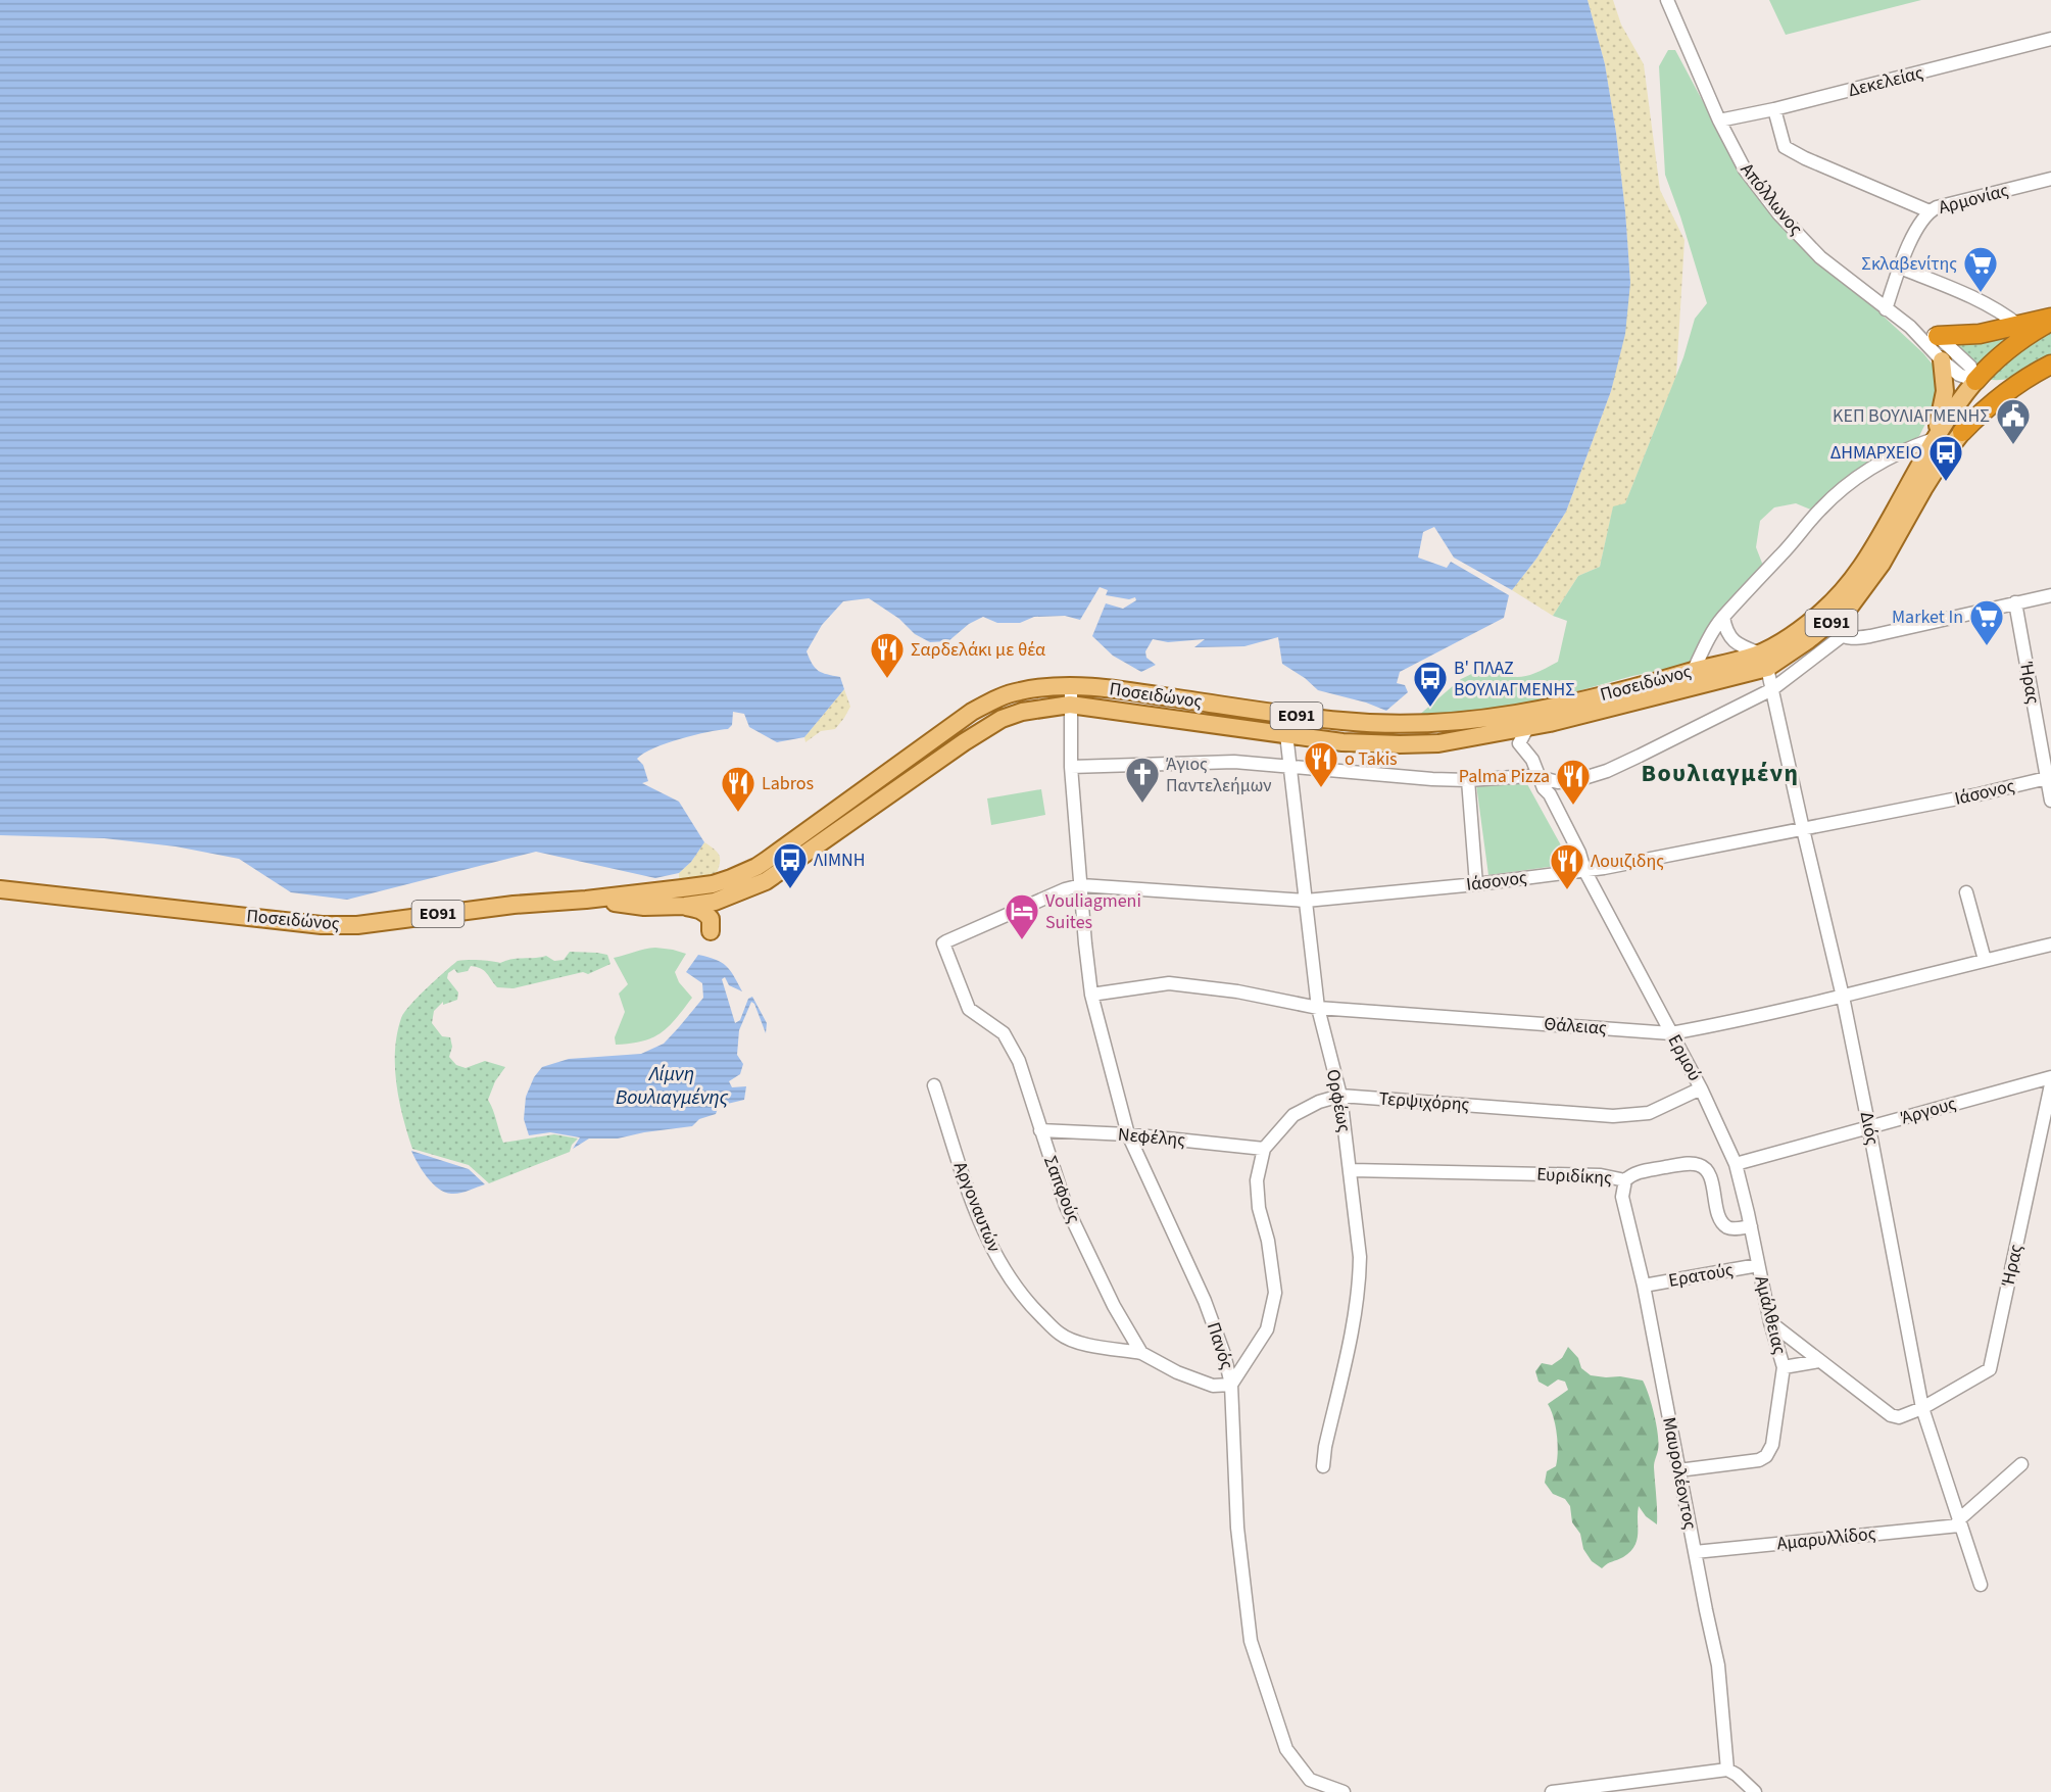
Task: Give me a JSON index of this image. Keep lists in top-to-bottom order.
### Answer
{
  "streets": {
    "highway": ["ΕΟ91", "Ποσειδώνος"],
    "street": [
      "Δεκελείας",
      "Απόλλωνος",
      "Αρμονίας",
      "Ήρας",
      "Ιάσονος",
      "Θάλειας",
      "Ερμού",
      "Ορφέως",
      "Τερψιχόρης",
      "Άργους",
      "Διός",
      "Νεφέλης",
      "Ευριδίκης",
      "Σαπφούς",
      "Αργοναυτών",
      "Ερατούς",
      "Αμάλθειας",
      "Πανός",
      "Μαυρολέοντος",
      "Αμαρυλλίδος"
    ]
  },
  "crossings": [
    ["Δεκελείας", "Απόλλωνος"],
    ["Απόλλωνος", "Αρμονίας"],
    ["ΕΟ91", "Ποσειδώνος"],
    ["Ποσειδώνος", "Ερμού"],
    ["Ποσειδώνος", "Ορφέως"],
    ["Ποσειδώνος", "Διός"],
    ["Ήρας", "Ιάσονος"],
    ["Ήρας", "Διός"],
    ["Ήρας", "Αμάλθειας"],
    ["Ιάσονος", "Ερμού"],
    ["Ιάσονος", "Ορφέως"],
    ["Ιάσονος", "Διός"],
    ["Ιάσονος", "Σαπφούς"],
    ["Ιάσονος", "Πανός"],
    ["Θάλειας", "Ερμού"],
    ["Θάλειας", "Ορφέως"],
    ["Θάλειας", "Διός"],
    ["Θάλειας", "Πανός"],
    ["Ερμού", "Τερψιχόρης"],
    ["Ερμού", "Άργους"],
    ["Ερμού", "Ευριδίκης"],
    ["Ερμού", "Ερατούς"],
    ["Ερμού", "Αμάλθειας"],
    ["Ορφέως", "Τερψιχόρης"],
    ["Ορφέως", "Ευριδίκης"],
    ["Τερψιχόρης", "Νεφέλης"],
    ["Άργους", "Διός"],
    ["Διός", "Αμαρυλλίδος"],
    ["Νεφέλης", "Σαπφούς"],
    ["Νεφέλης", "Πανός"],
    ["Ευριδίκης", "Μαυρολέοντος"],
    ["Σαπφούς", "Αργοναυτών"],
    ["Σαπφούς", "Πανός"],
    ["Ερατούς", "Αμάλθειας"],
    ["Ερατούς", "Μαυρολέοντος"],
    ["Αμάλθειας", "Μαυρολέοντος"],
    ["Μαυρολέοντος", "Αμαρυλλίδος"]
  ],
  "districts": ["Βουλιαγμένη"],
  "water": ["Λίμνη Βουλιαγμένης"],
  "places": {
    "supermarket": ["Σκλαβενίτης", "Market In"],
    "public building": ["ΚΕΠ ΒΟΥΛΙΑΓΜΕΝΗΣ"],
    "bus stop": ["ΔΗΜΑΡΧΕΙΟ", "Β' ΠΛΑΖ ΒΟΥΛΙΑΓΜΕΝΗΣ", "ΛΙΜΝΗ"],
    "restaurant": [
      "Σαρδελάκι με θέα",
      "o Takis",
      "Palma Pizza",
      "Labros",
      "Λουιζιδης"
    ],
    "church": ["Άγιος Παντελεήμων"],
    "hotel": ["Vouliagmeni Suites"]
  }
}
